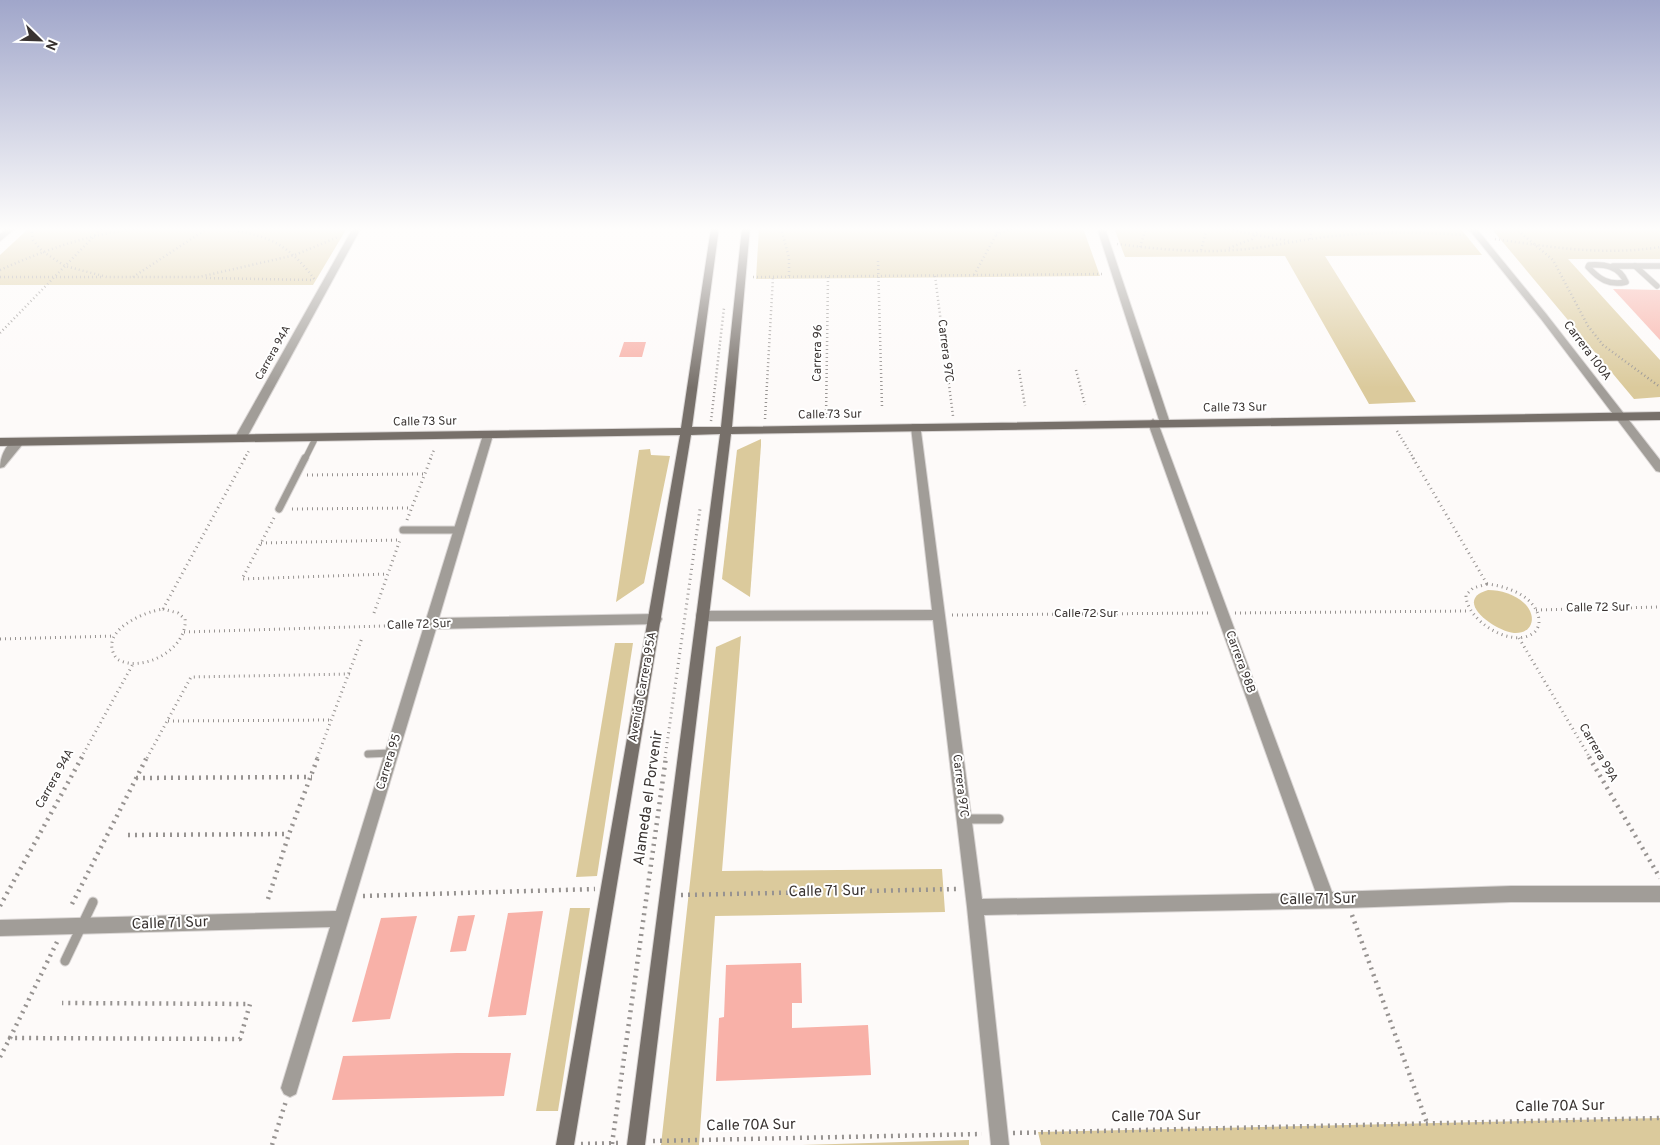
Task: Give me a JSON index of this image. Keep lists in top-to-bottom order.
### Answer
{
  "streets": {
    "main road": ["Calle 73 Sur", "Avenida Carrera 95A"],
    "street": [
      "Carrera 97C",
      "Carrera 100A",
      "Carrera 94A",
      "Calle 72 Sur",
      "Carrera 98B",
      "Carrera 95",
      "Calle 71 Sur"
    ],
    "path": [
      "Carrera 96",
      "Carrera 99A",
      "Alameda el Porvenir",
      "Calle 70A Sur"
    ]
  },
  "crossings": [
    ["Carrera 97C", "Calle 73 Sur"],
    ["Carrera 97C", "Calle 72 Sur"],
    ["Carrera 97C", "Calle 71 Sur"],
    ["Carrera 97C", "Calle 70A Sur"],
    ["Carrera 100A", "Calle 73 Sur"],
    ["Carrera 94A", "Calle 73 Sur"],
    ["Carrera 94A", "Calle 72 Sur"],
    ["Carrera 96", "Calle 73 Sur"],
    ["Calle 73 Sur", "Carrera 98B"],
    ["Calle 73 Sur", "Avenida Carrera 95A"],
    ["Calle 73 Sur", "Carrera 95"],
    ["Calle 72 Sur", "Carrera 98B"],
    ["Calle 72 Sur", "Avenida Carrera 95A"],
    ["Calle 72 Sur", "Carrera 99A"],
    ["Calle 72 Sur", "Carrera 95"],
    ["Carrera 98B", "Calle 71 Sur"],
    ["Avenida Carrera 95A", "Calle 70A Sur"],
    ["Carrera 95", "Calle 71 Sur"],
    ["Alameda el Porvenir", "Calle 70A Sur"]
  ],
  "north": "bottom right"
}
